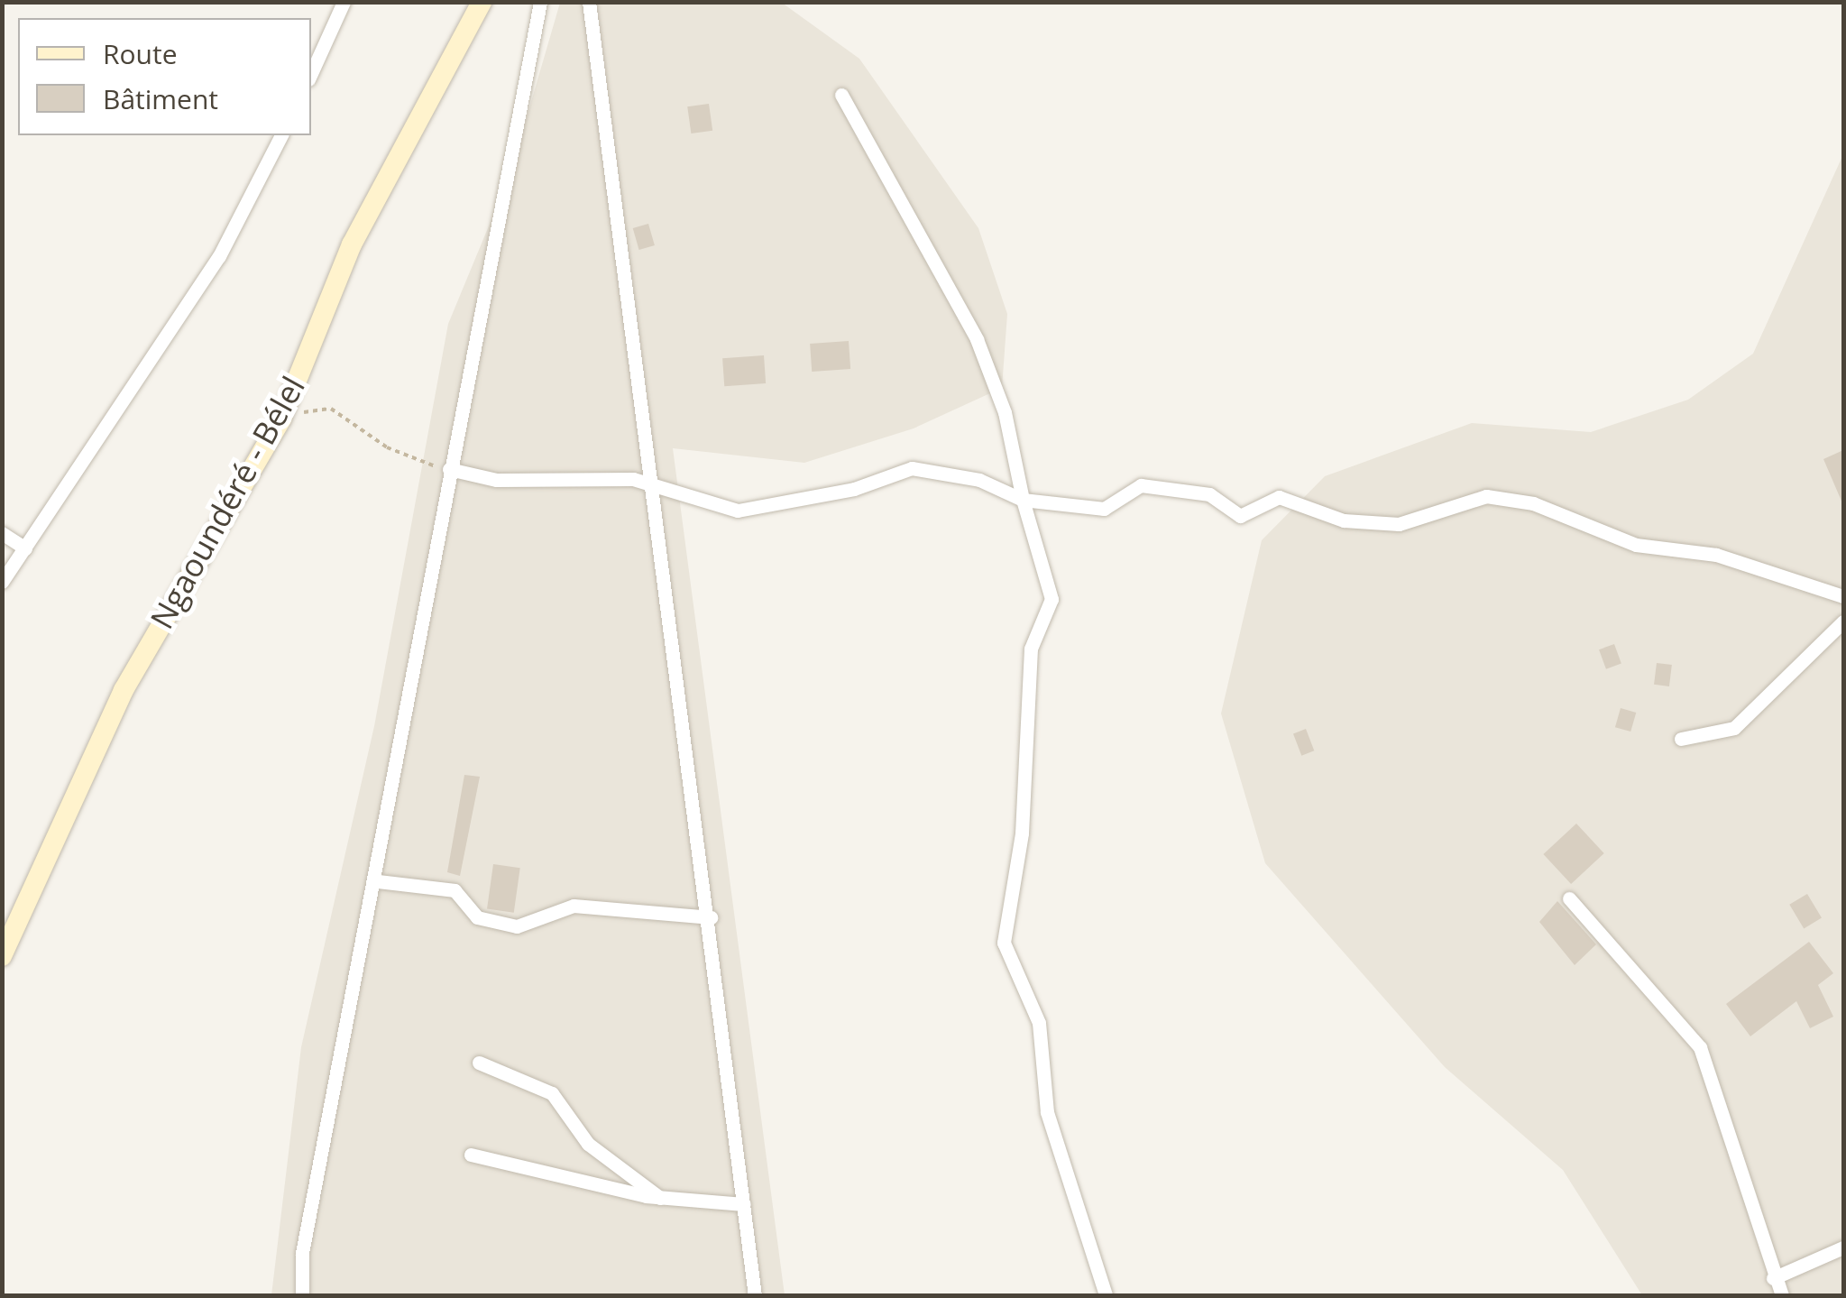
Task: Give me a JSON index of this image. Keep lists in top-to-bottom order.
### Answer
{
  "streets": {
    "main road": ["Ngaoundéré - Bélel"]
  },
  "legend": ["Route", "Bâtiment"]
}
